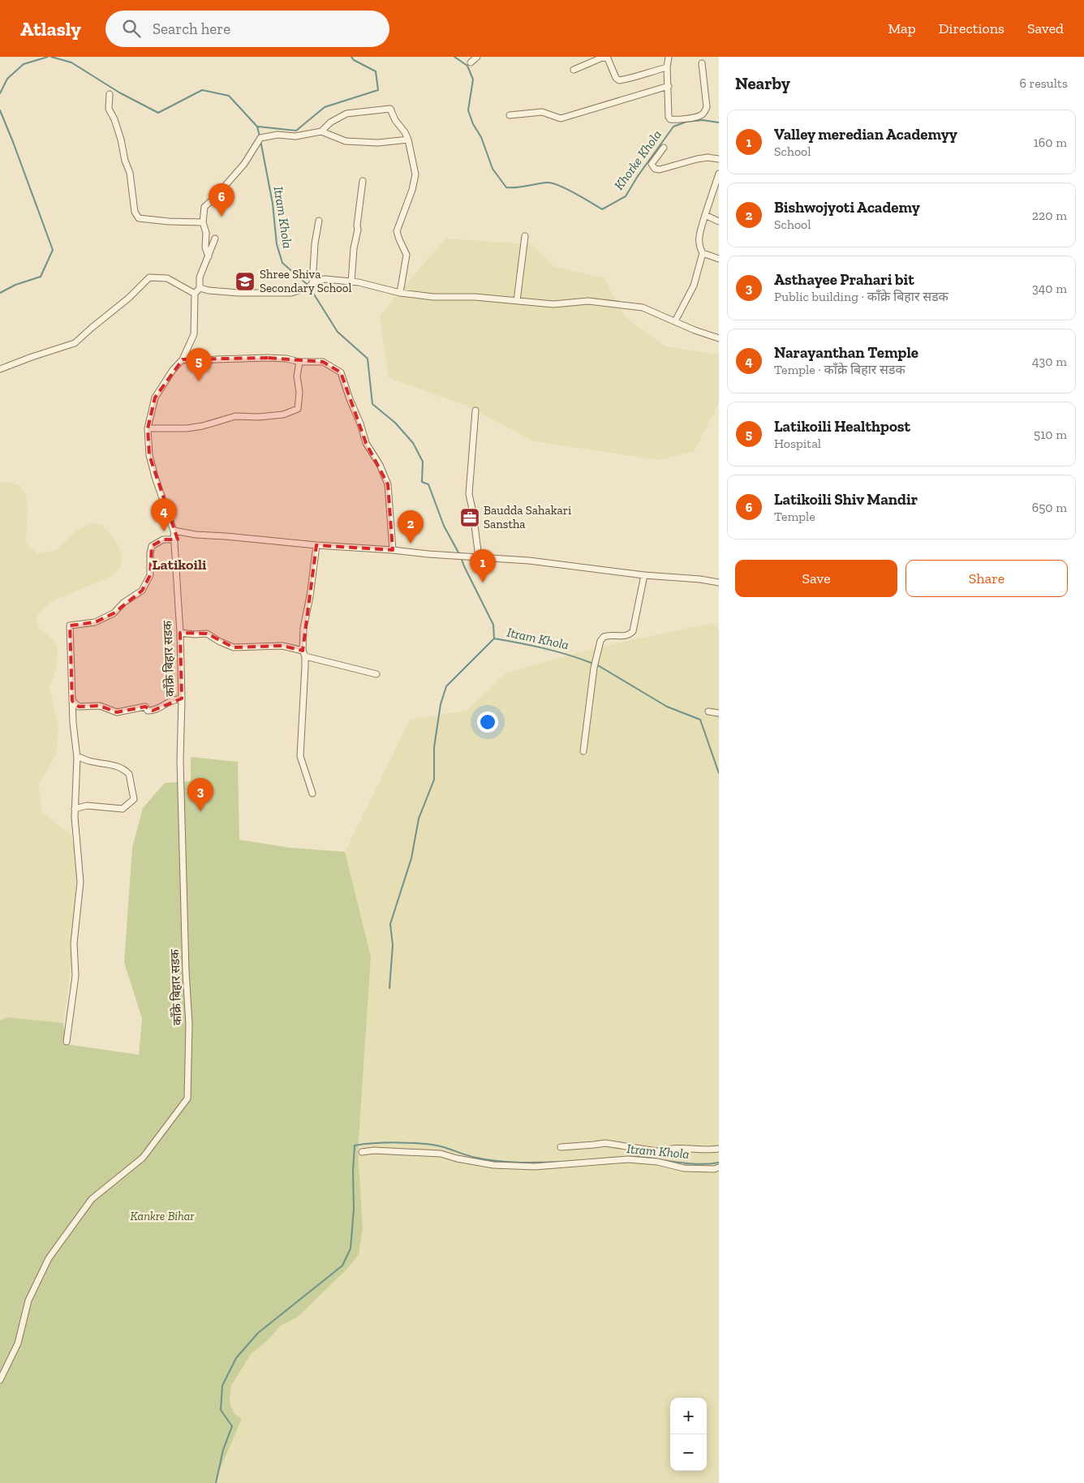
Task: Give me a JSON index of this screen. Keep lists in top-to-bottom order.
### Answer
{
  "streets": {
    "street": ["काँक्रे बिहार सडक"]
  },
  "districts": ["Latikoili"],
  "water": ["Khorke Khola", "Itram Khola"],
  "parks": ["Kankre Bihar"],
  "places": {
    "school or university": ["Shree Shiva Secondary School"],
    "office": ["Baudda Sahakari Sanstha"]
  },
  "page": {
    "header": "Atlasly",
    "search": "Search here",
    "nav": ["Map", "Directions", "Saved"],
    "heading": ["Nearby", "6 results"],
    "list": [
      {
        "mark": "1",
        "name": "Valley meredian Academyy",
        "note": "School",
        "value": "160 m"
      },
      {
        "mark": "2",
        "name": "Bishwojyoti Academy",
        "note": "School",
        "value": "220 m"
      },
      {
        "mark": "3",
        "name": "Asthayee Prahari bit",
        "note": "Public building · काँक्रे बिहार सडक",
        "value": "340 m"
      },
      {
        "mark": "4",
        "name": "Narayanthan Temple",
        "note": "Temple · काँक्रे बिहार सडक",
        "value": "430 m"
      },
      {
        "mark": "5",
        "name": "Latikoili Healthpost",
        "note": "Hospital",
        "value": "510 m"
      },
      {
        "mark": "6",
        "name": "Latikoili Shiv Mandir",
        "note": "Temple",
        "value": "650 m"
      }
    ],
    "pins": [
      "6",
      "5",
      "4",
      "2",
      "1",
      "3"
    ],
    "buttons": ["Save", "Share"],
    "map_buttons": ["+", "−"]
  }
}
